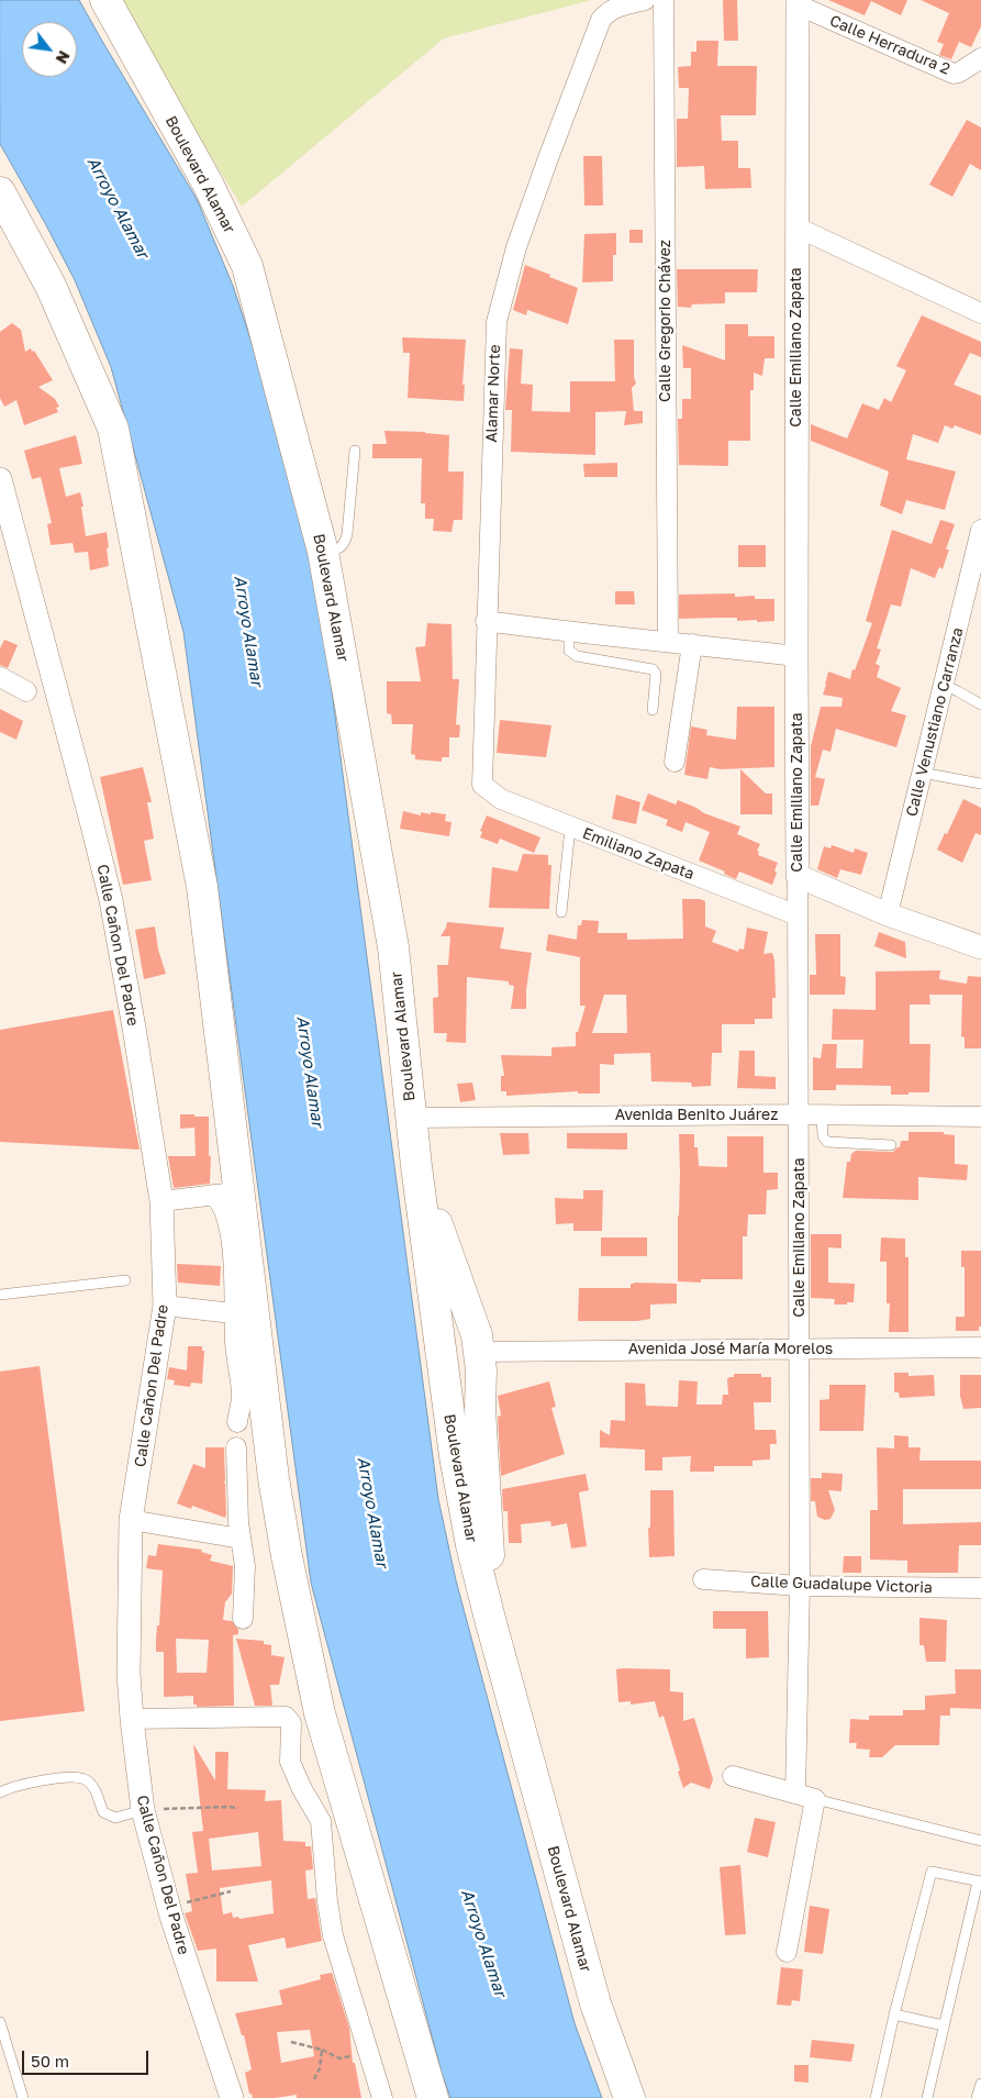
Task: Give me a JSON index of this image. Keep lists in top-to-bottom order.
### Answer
{
  "streets": {
    "highway": ["Boulevard Alamar"],
    "street": [
      "Calle Herradura 2",
      "Calle Gregorio Chávez",
      "Calle Emiliano Zapata",
      "Alamar Norte",
      "Calle Venustiano Carranza",
      "Emiliano Zapata",
      "Calle Cañon Del Padre",
      "Avenida Benito Juárez",
      "Avenida José María Morelos",
      "Calle Guadalupe Victoria"
    ]
  },
  "crossings": [
    ["Calle Herradura 2", "Calle Emiliano Zapata"],
    ["Boulevard Alamar", "Avenida Benito Juárez"],
    ["Calle Emiliano Zapata", "Emiliano Zapata"],
    ["Calle Emiliano Zapata", "Avenida Benito Juárez"],
    ["Calle Emiliano Zapata", "Avenida José María Morelos"],
    ["Calle Emiliano Zapata", "Calle Guadalupe Victoria"],
    ["Alamar Norte", "Emiliano Zapata"]
  ],
  "water": ["Arroyo Alamar"],
  "scale_bar": "50 m",
  "north": "bottom right"
}
